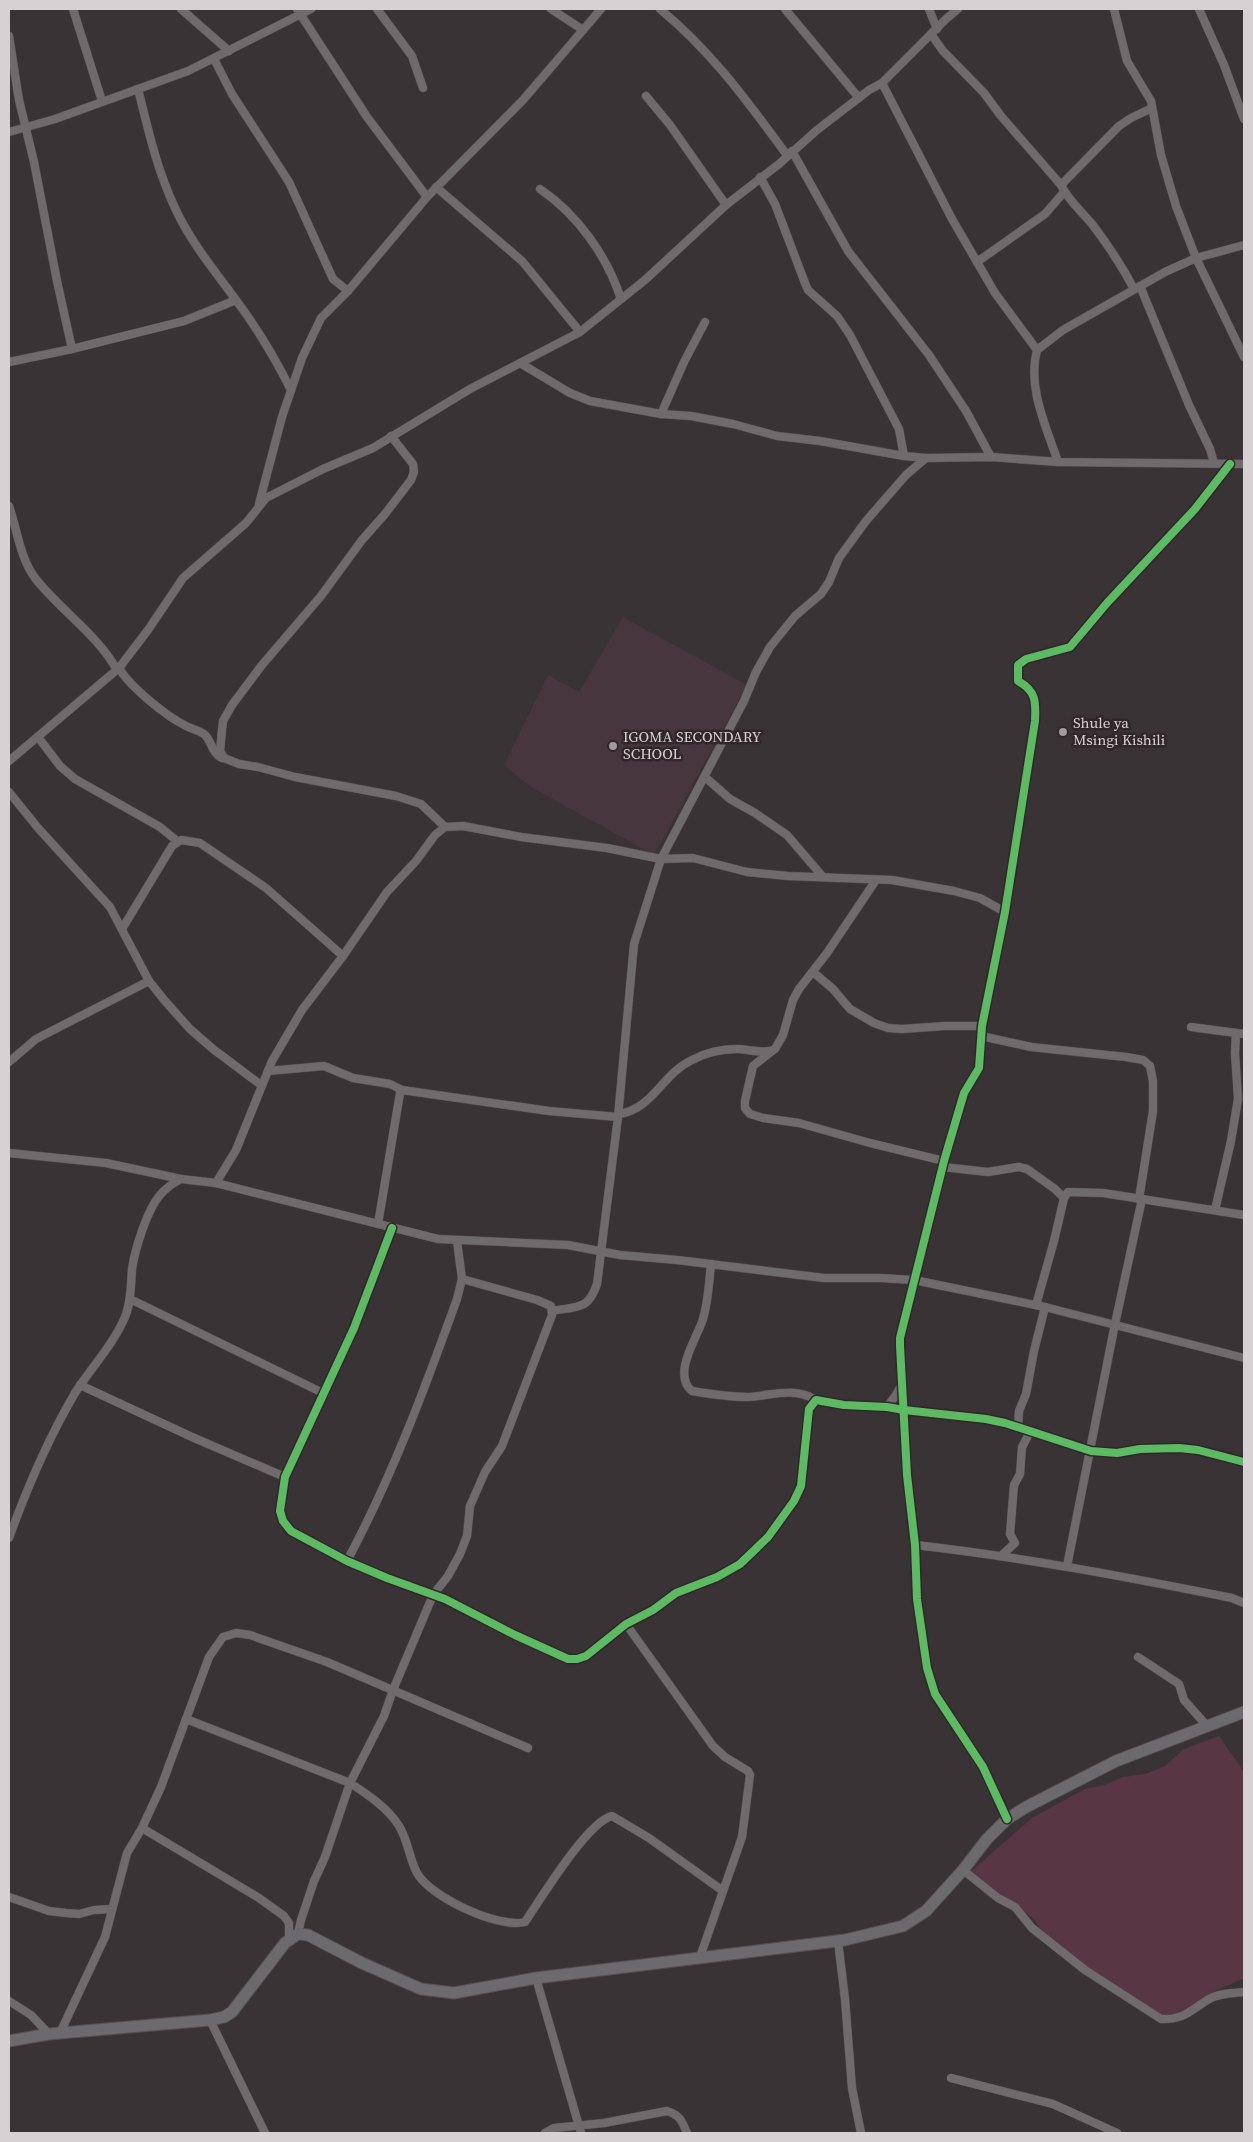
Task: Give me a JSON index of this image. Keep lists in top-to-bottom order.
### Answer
{
  "places": ["Shule ya Msingi Kishili", "IGOMA SECONDARY SCHOOL"]
}
